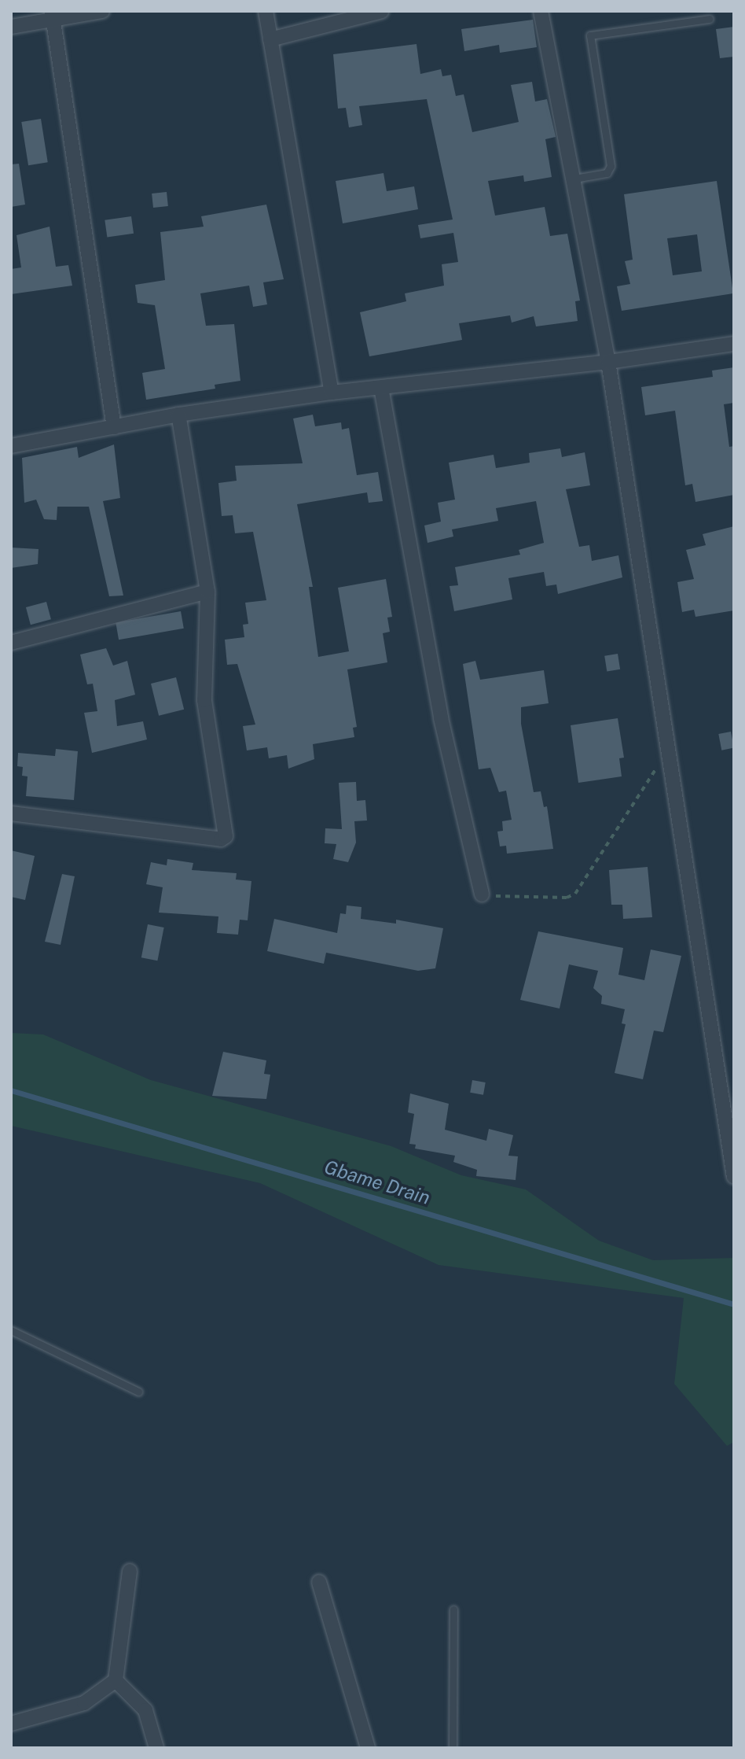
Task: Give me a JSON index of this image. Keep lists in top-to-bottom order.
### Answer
{
  "water": ["Gbame Drain"]
}
